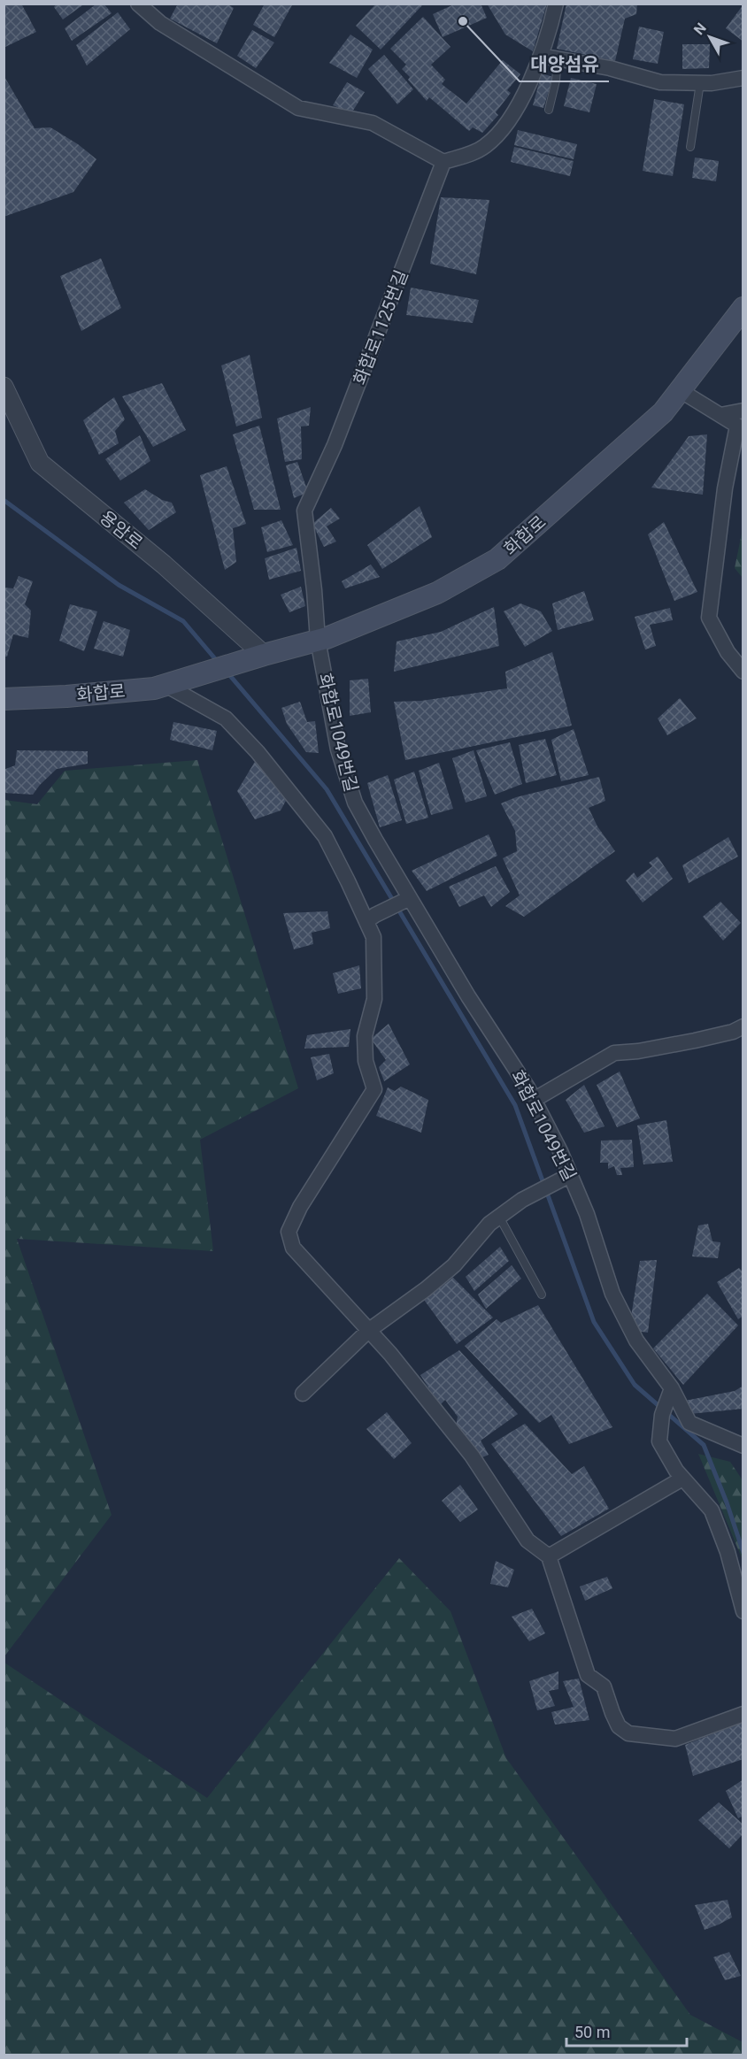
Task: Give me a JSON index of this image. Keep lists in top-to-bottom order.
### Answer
{
  "streets": {
    "main road": ["화합로"],
    "street": ["화합로1125번길", "용암로", "화합로1049번길"]
  },
  "crossings": [
    ["화합로1125번길", "화합로"],
    ["화합로1125번길", "화합로1049번길"],
    ["용암로", "화합로"],
    ["화합로", "화합로1049번길"]
  ],
  "places": ["대양섬유"],
  "scale_bar": "50 m",
  "north": "top left"
}
